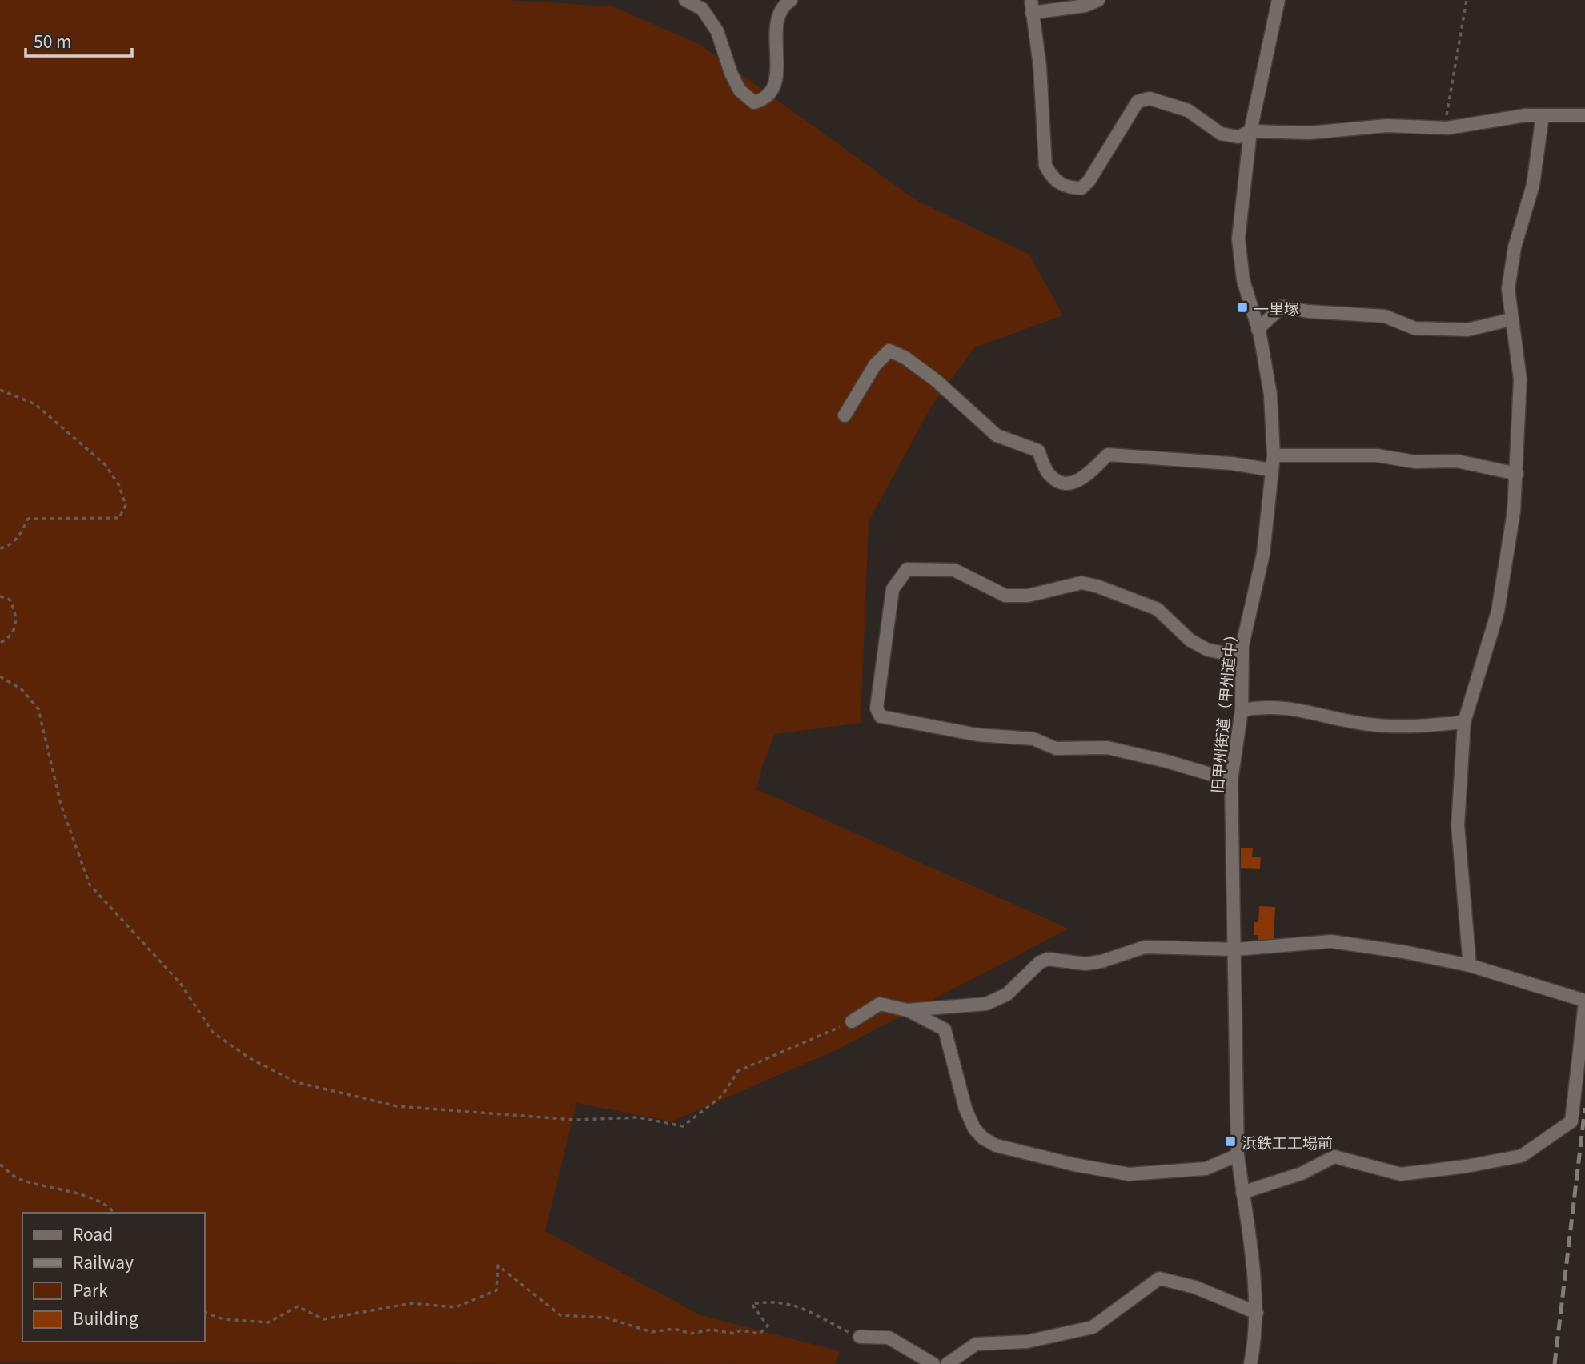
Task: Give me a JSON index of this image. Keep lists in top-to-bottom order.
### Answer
{
  "streets": {
    "street": ["旧甲州街道（甲州道中）"]
  },
  "places": {
    "transit": ["一里塚", "浜鉄工工場前"]
  },
  "legend": [
    "Road",
    "Railway",
    "Park",
    "Building"
  ],
  "scale_bar": "50 m"
}
